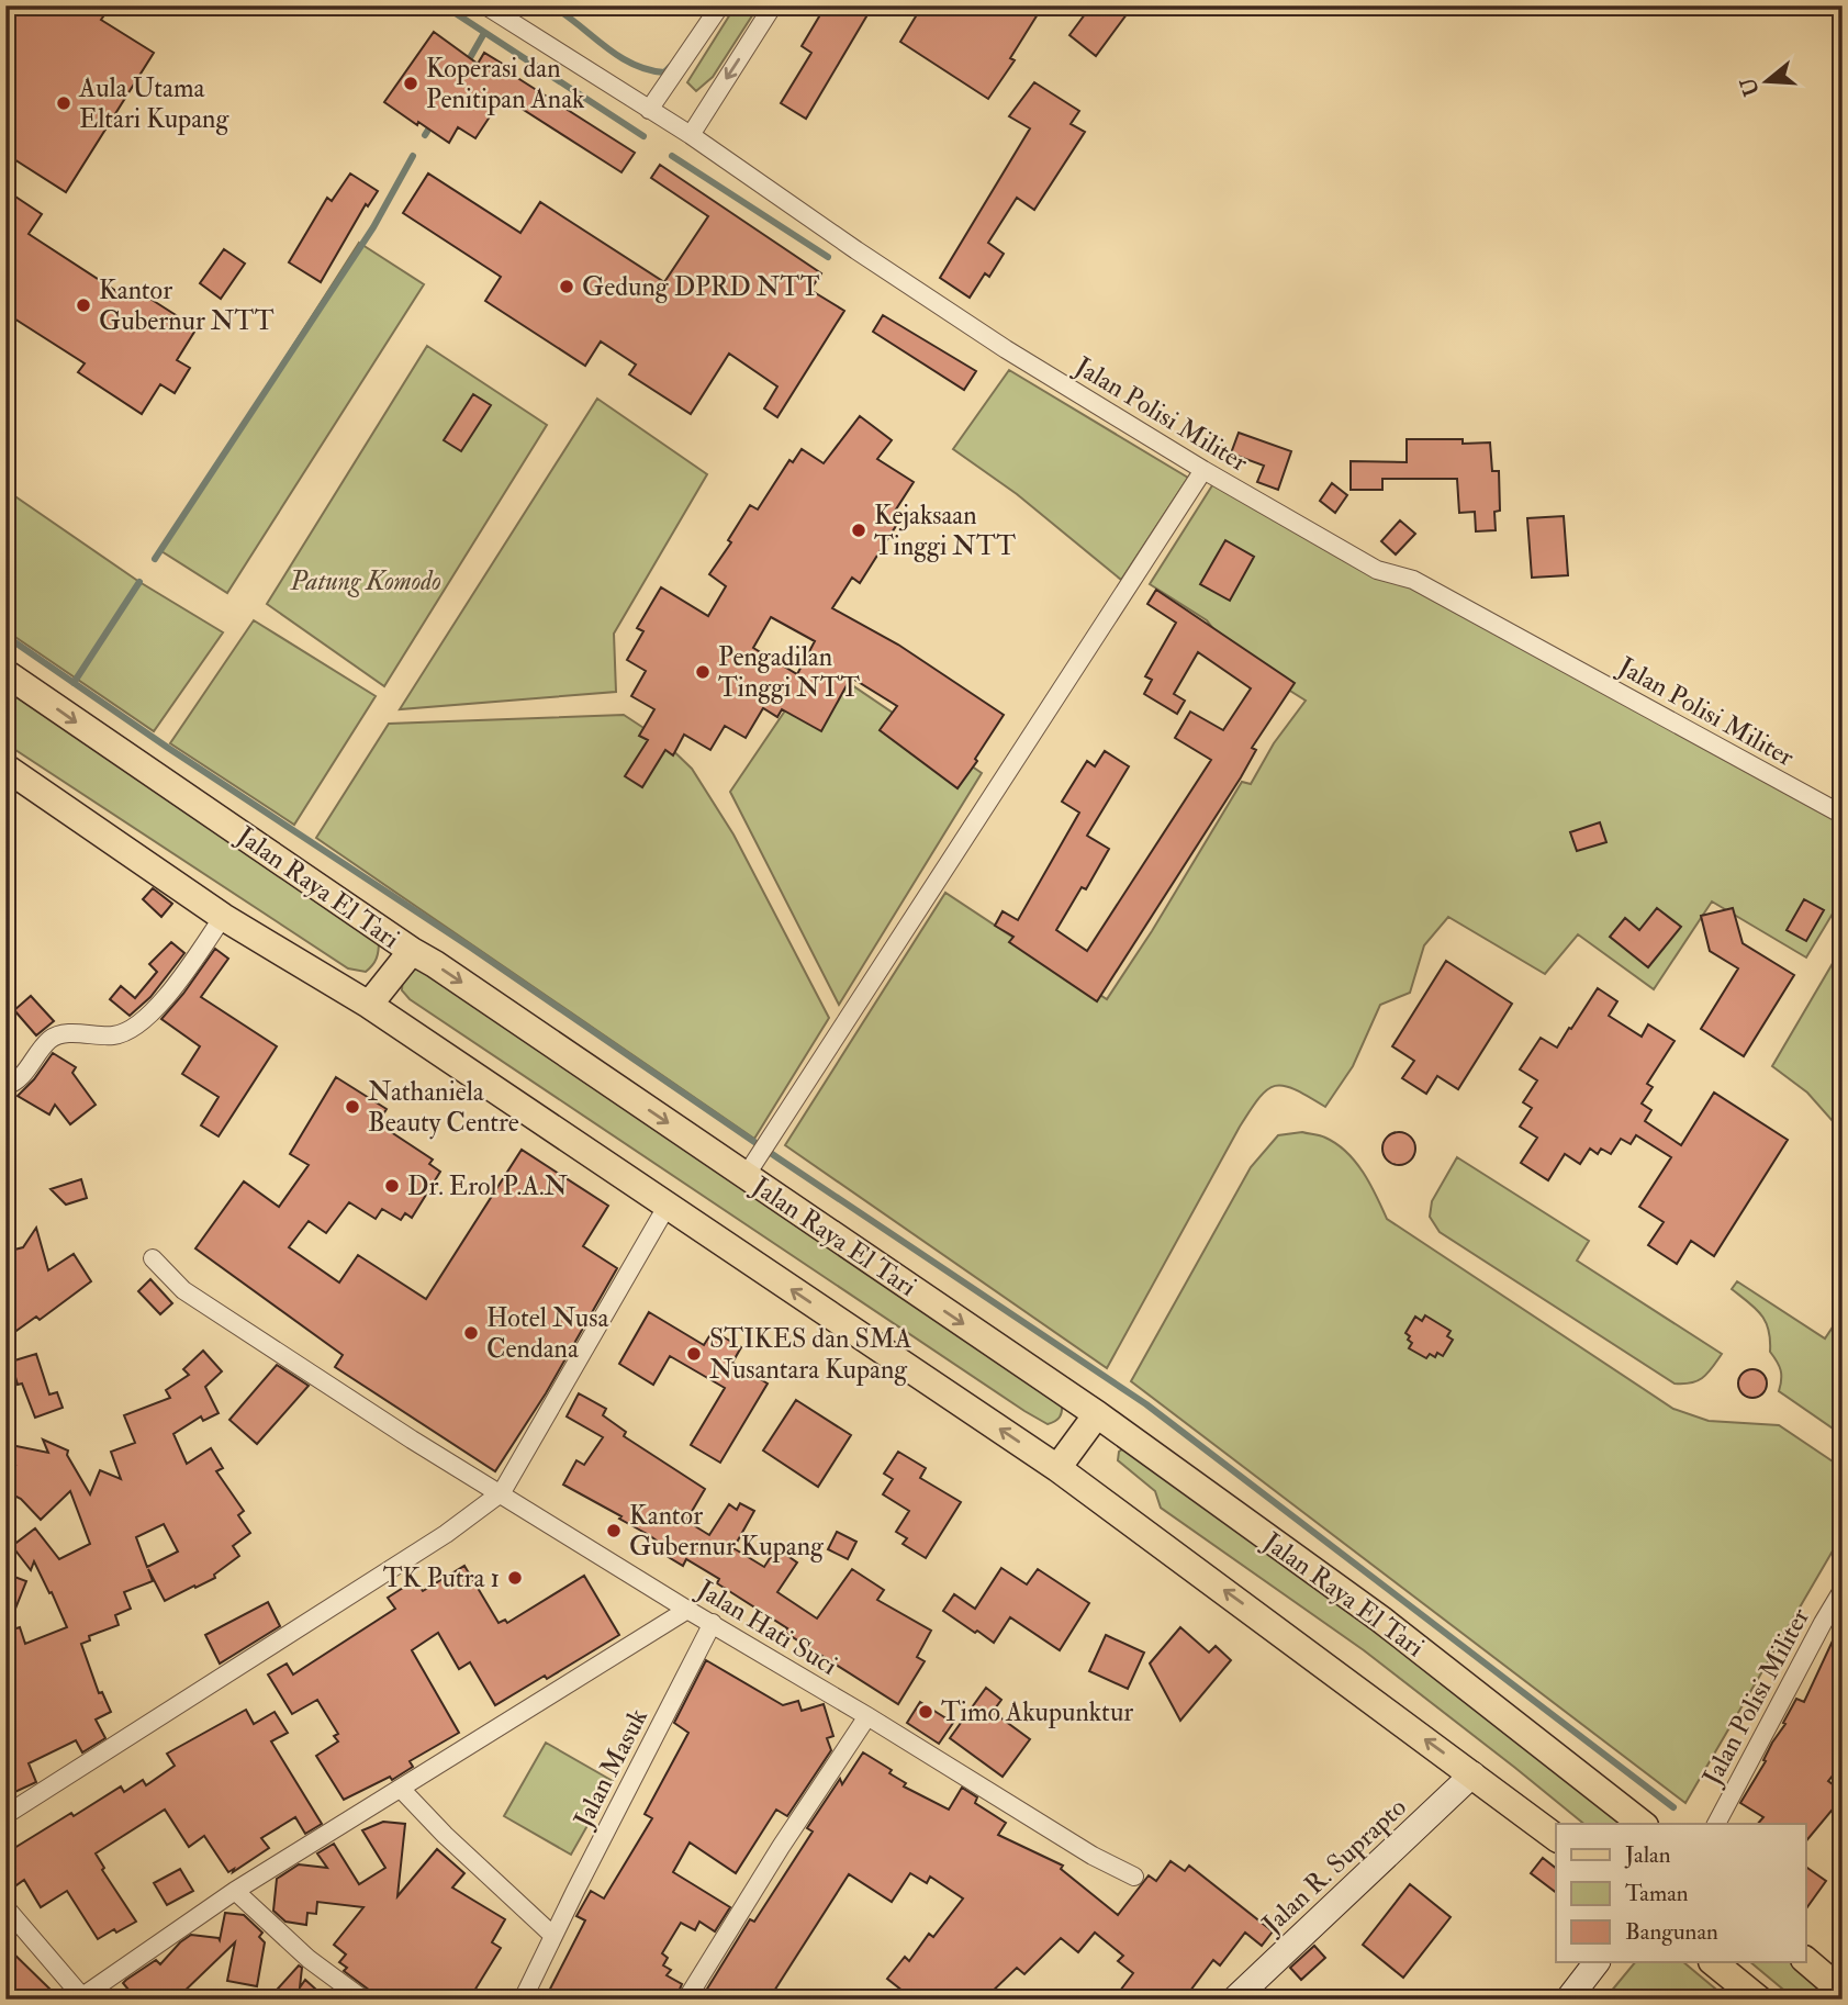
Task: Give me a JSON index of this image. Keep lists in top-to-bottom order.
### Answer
{
  "streets": {
    "main road": ["Jalan Raya El Tari"],
    "street": [
      "Jalan Polisi Militer",
      "Jalan Hati Suci",
      "Jalan Masuk",
      "Jalan R. Suprapto"
    ]
  },
  "crossings": [
    ["Jalan Hati Suci", "Jalan Masuk"]
  ],
  "parks": ["Patung Komodo"],
  "places": [
    "Koperasi dan Penitipan Anak",
    "Aula Utama Eltari Kupang",
    "Gedung DPRD NTT",
    "Kantor Gubernur NTT",
    "Kejaksaan Tinggi NTT",
    "Pengadilan Tinggi NTT",
    "Nathaniela Beauty Centre",
    "Dr. Erol P.A.N",
    "Hotel Nusa Cendana",
    "STIKES dan SMA Nusantara Kupang",
    "Kantor Gubernur Kupang",
    "TK Putra 1",
    "Timo Akupunktur"
  ],
  "legend": ["Jalan", "Taman", "Bangunan"],
  "north": "left"
}
